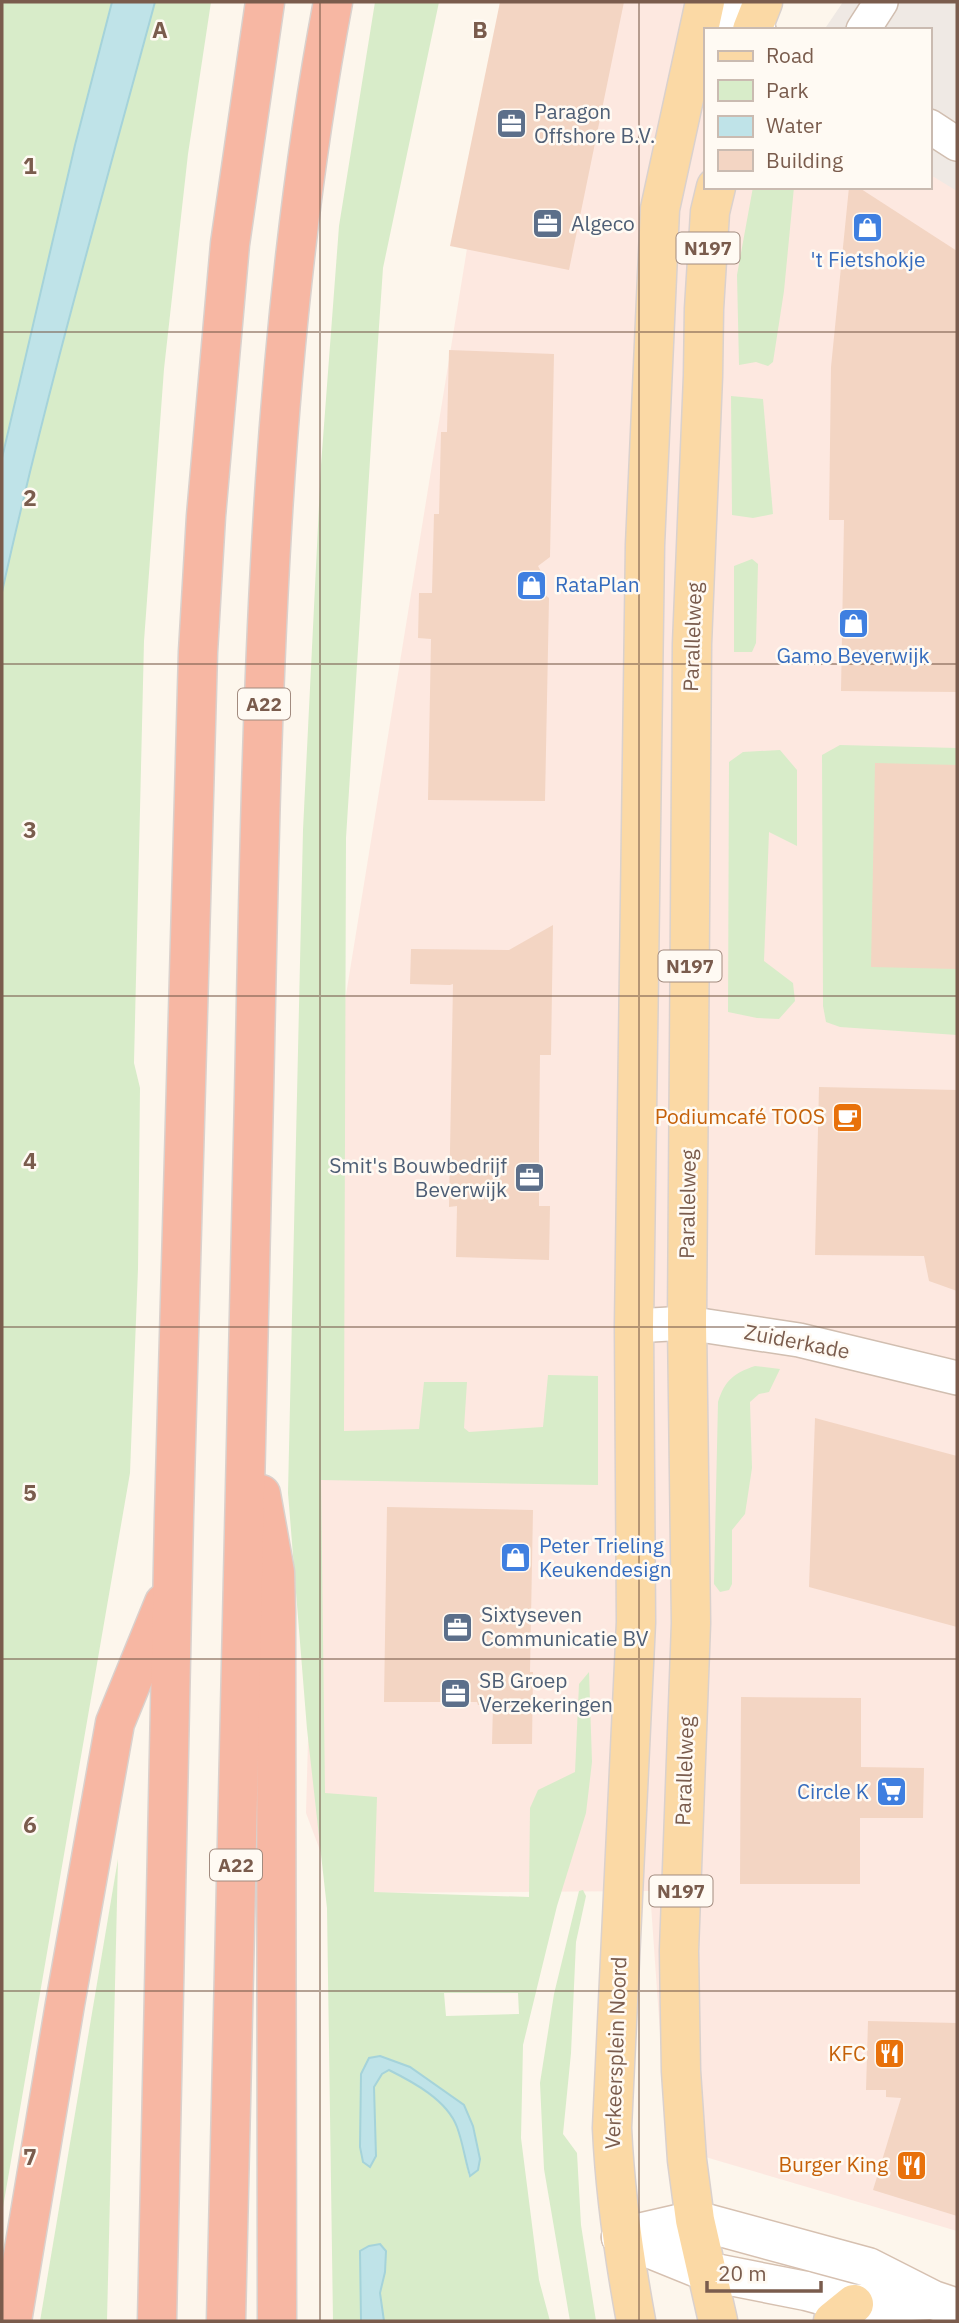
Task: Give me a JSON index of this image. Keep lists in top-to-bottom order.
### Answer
{
  "streets": {
    "highway": ["A22"],
    "main road": ["N197", "Parallelweg", "Verkeersplein Noord"],
    "street": ["Zuiderkade"]
  },
  "crossings": [
    ["N197", "Parallelweg"],
    ["N197", "Zuiderkade"],
    ["N197", "Verkeersplein Noord"],
    ["Parallelweg", "Zuiderkade"],
    ["Zuiderkade", "Verkeersplein Noord"]
  ],
  "places": {
    "office": [
      "Paragon Offshore B.V.",
      "Algeco",
      "Smit's Bouwbedrijf Beverwijk",
      "Sixtyseven Communicatie BV",
      "SB Groep Verzekeringen"
    ],
    "shop": [
      "'t Fietshokje",
      "RataPlan",
      "Gamo Beverwijk",
      "Peter Trieling Keukendesign"
    ],
    "cafe": ["Podiumcafé TOOS"],
    "supermarket": ["Circle K"],
    "restaurant": ["KFC", "Burger King"]
  },
  "legend": [
    "Road",
    "Park",
    "Water",
    "Building"
  ],
  "scale_bar": "20 m",
  "grid": {
    "columns": ["A", "B"],
    "rows": [
      "1",
      "2",
      "3",
      "4",
      "5",
      "6",
      "7"
    ]
  }
}
